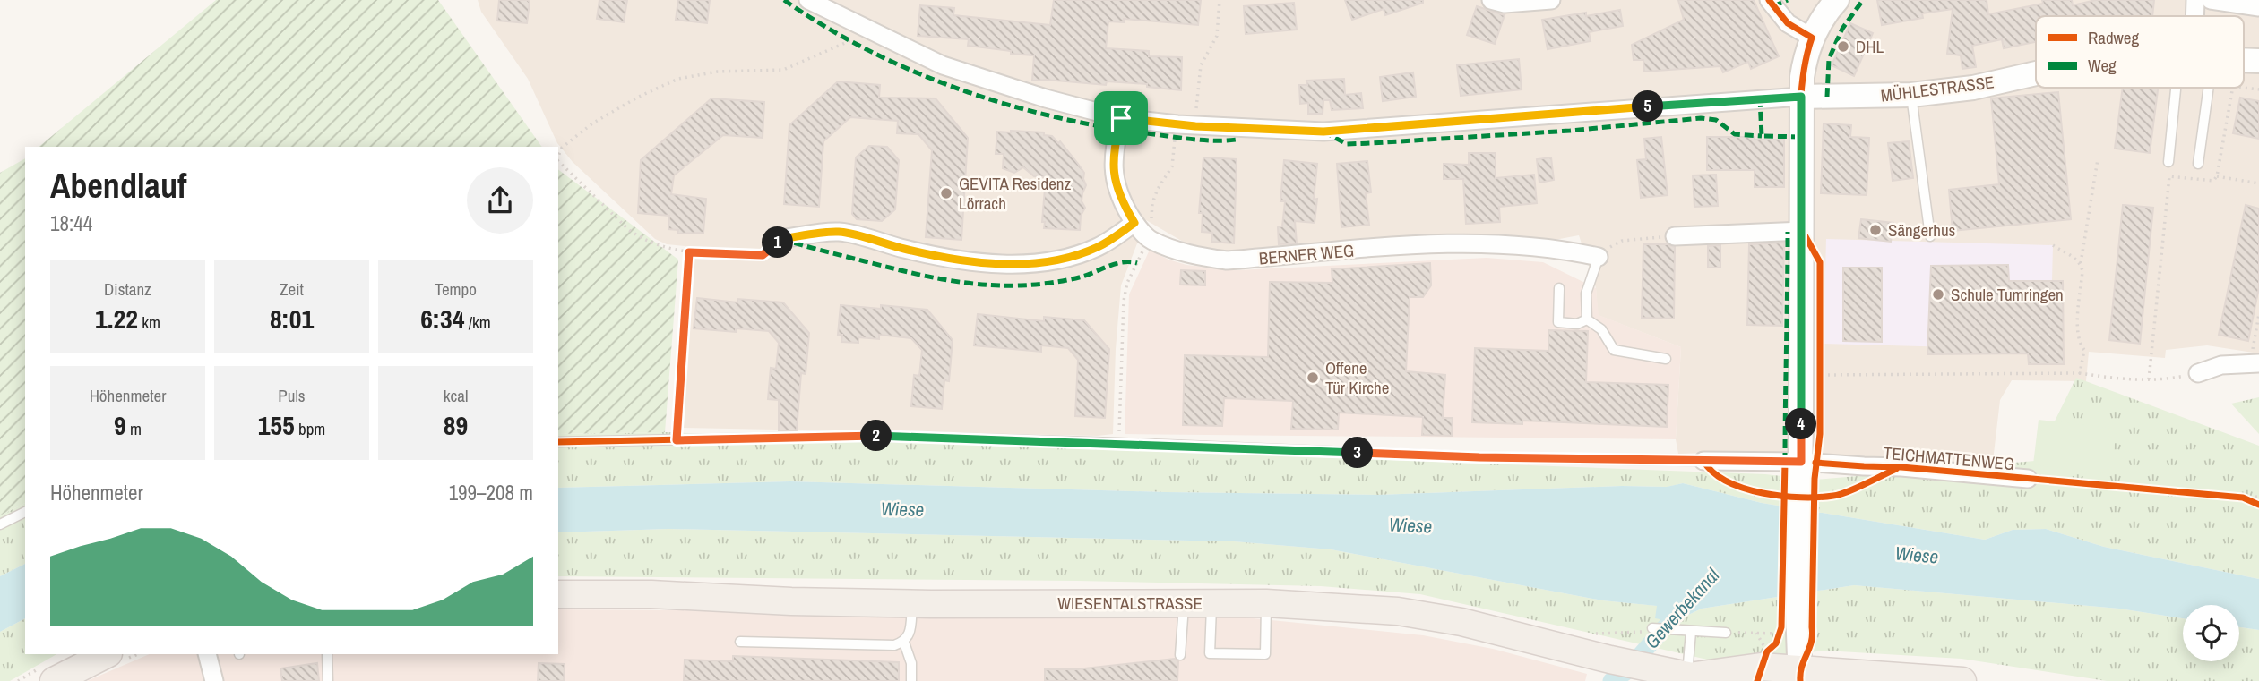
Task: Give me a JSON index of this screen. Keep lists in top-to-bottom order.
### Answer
{
  "streets": {
    "main road": ["WIESENTALSTRASSE"],
    "street": ["MÜHLESTRASSE", "BERNER WEG", "TEICHMATTENWEG"]
  },
  "water": ["Wiese", "Gewerbekanal"],
  "places": [
    "DHL",
    "GEVITA Residenz Lörrach",
    "Sängerhus",
    "Schule Tumringen",
    "Offene Tür Kirche"
  ],
  "legend": ["Radweg", "Weg"],
  "page": {
    "pins": [
      "5",
      "1",
      "4",
      "2",
      "3"
    ],
    "heading": ["Abendlauf", "18:44"],
    "stats": [
      ["Distanz", "1.22 km"],
      ["Zeit", "8:01"],
      ["Tempo", "6:34 /km"],
      ["Höhenmeter", "9 m"],
      ["Puls", "155 bpm"],
      ["kcal", "89"]
    ],
    "chart": ["Höhenmeter", "199–208 m"]
  }
}
